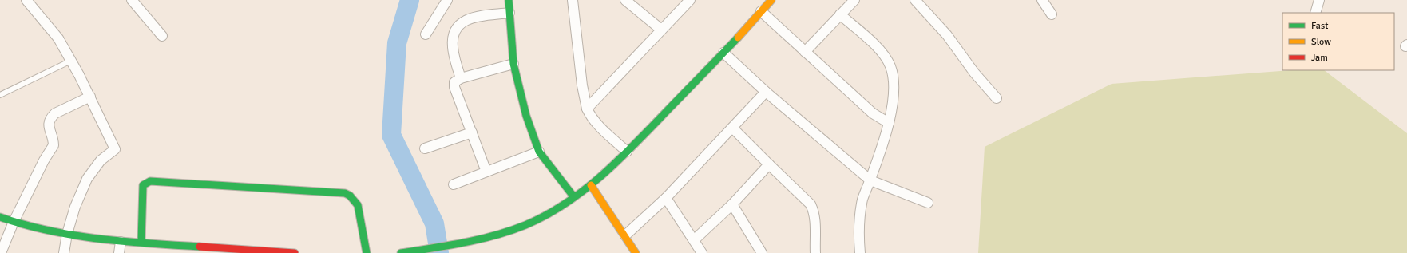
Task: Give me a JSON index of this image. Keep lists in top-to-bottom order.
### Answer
{
  "legend": ["Fast", "Slow", "Jam"]
}
